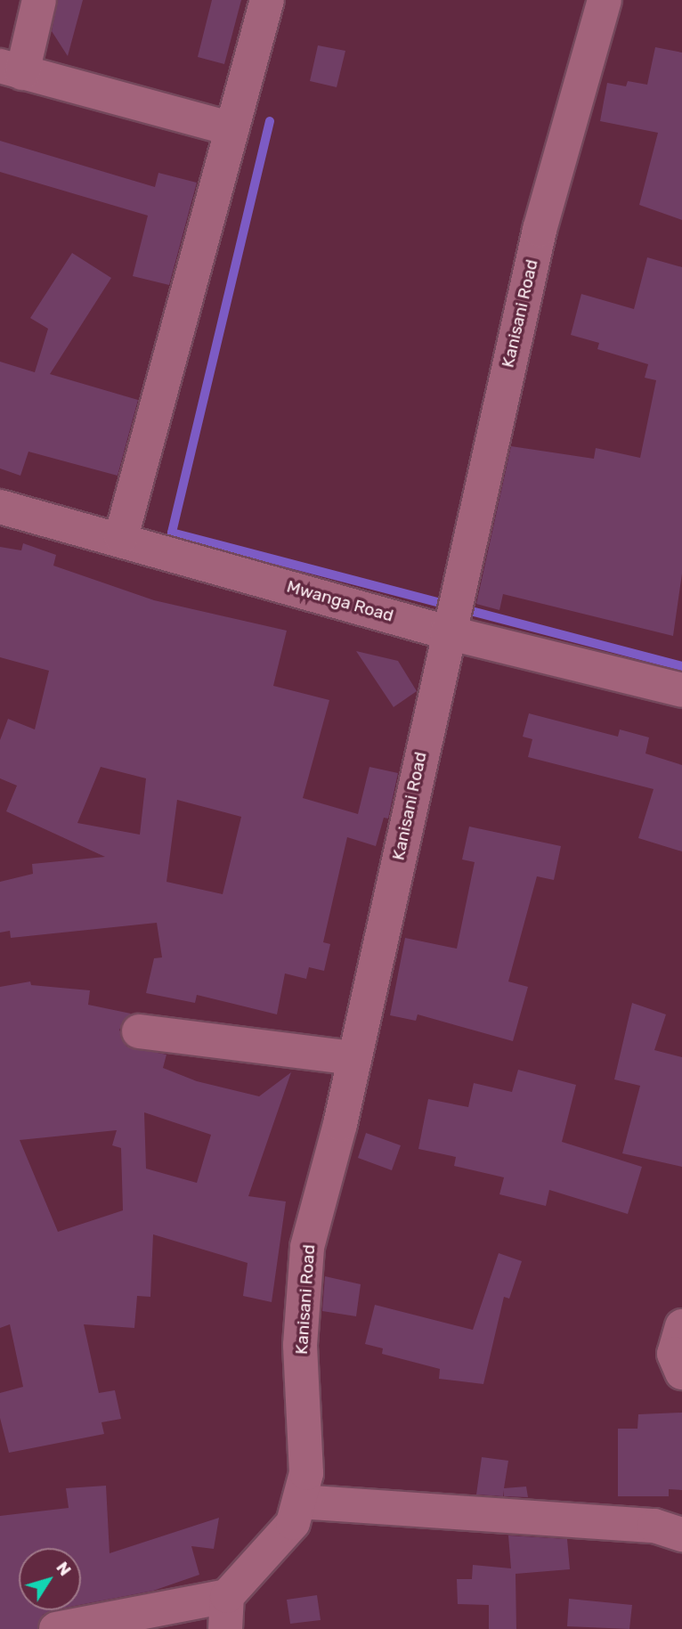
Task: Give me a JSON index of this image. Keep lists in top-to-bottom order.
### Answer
{
  "streets": {
    "street": ["Kanisani Road", "Mwanga Road"]
  },
  "crossings": [
    ["Kanisani Road", "Mwanga Road"]
  ],
  "north": "top right"
}
